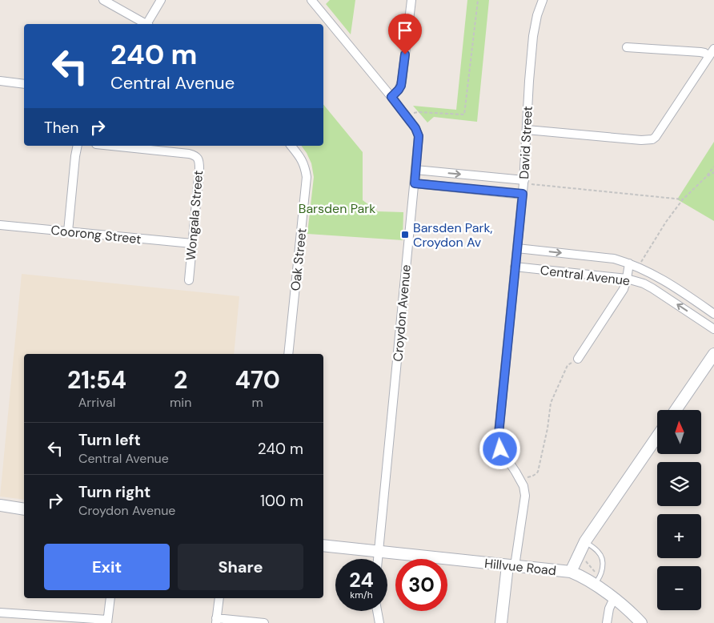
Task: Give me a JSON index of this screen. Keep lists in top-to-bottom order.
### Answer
{
  "streets": {
    "street": [
      "David Street",
      "Wongala Street",
      "Coorong Street",
      "Oak Street",
      "Central Avenue",
      "Croydon Avenue",
      "Hillvue Road"
    ]
  },
  "crossings": [
    ["David Street", "Central Avenue"],
    ["David Street", "Hillvue Road"],
    ["Wongala Street", "Coorong Street"],
    ["Croydon Avenue", "Hillvue Road"]
  ],
  "parks": ["Barsden Park"],
  "places": {
    "transit": ["Barsden Park, Croydon Av"]
  },
  "north": "top",
  "page": {
    "turn": ["240 m", "Central Avenue"],
    "then": "Then",
    "eta": [
      "21:54",
      "Arrival",
      "2",
      "min",
      "470",
      "m"
    ],
    "map_buttons": ["+", "−"],
    "list": [
      {
        "name": "Turn left",
        "note": "Central Avenue",
        "value": "240 m"
      },
      {
        "name": "Turn right",
        "note": "Croydon Avenue",
        "value": "100 m"
      }
    ],
    "buttons": ["Exit", "Share"],
    "speed": "24 km/h",
    "limit": "30"
  }
}
